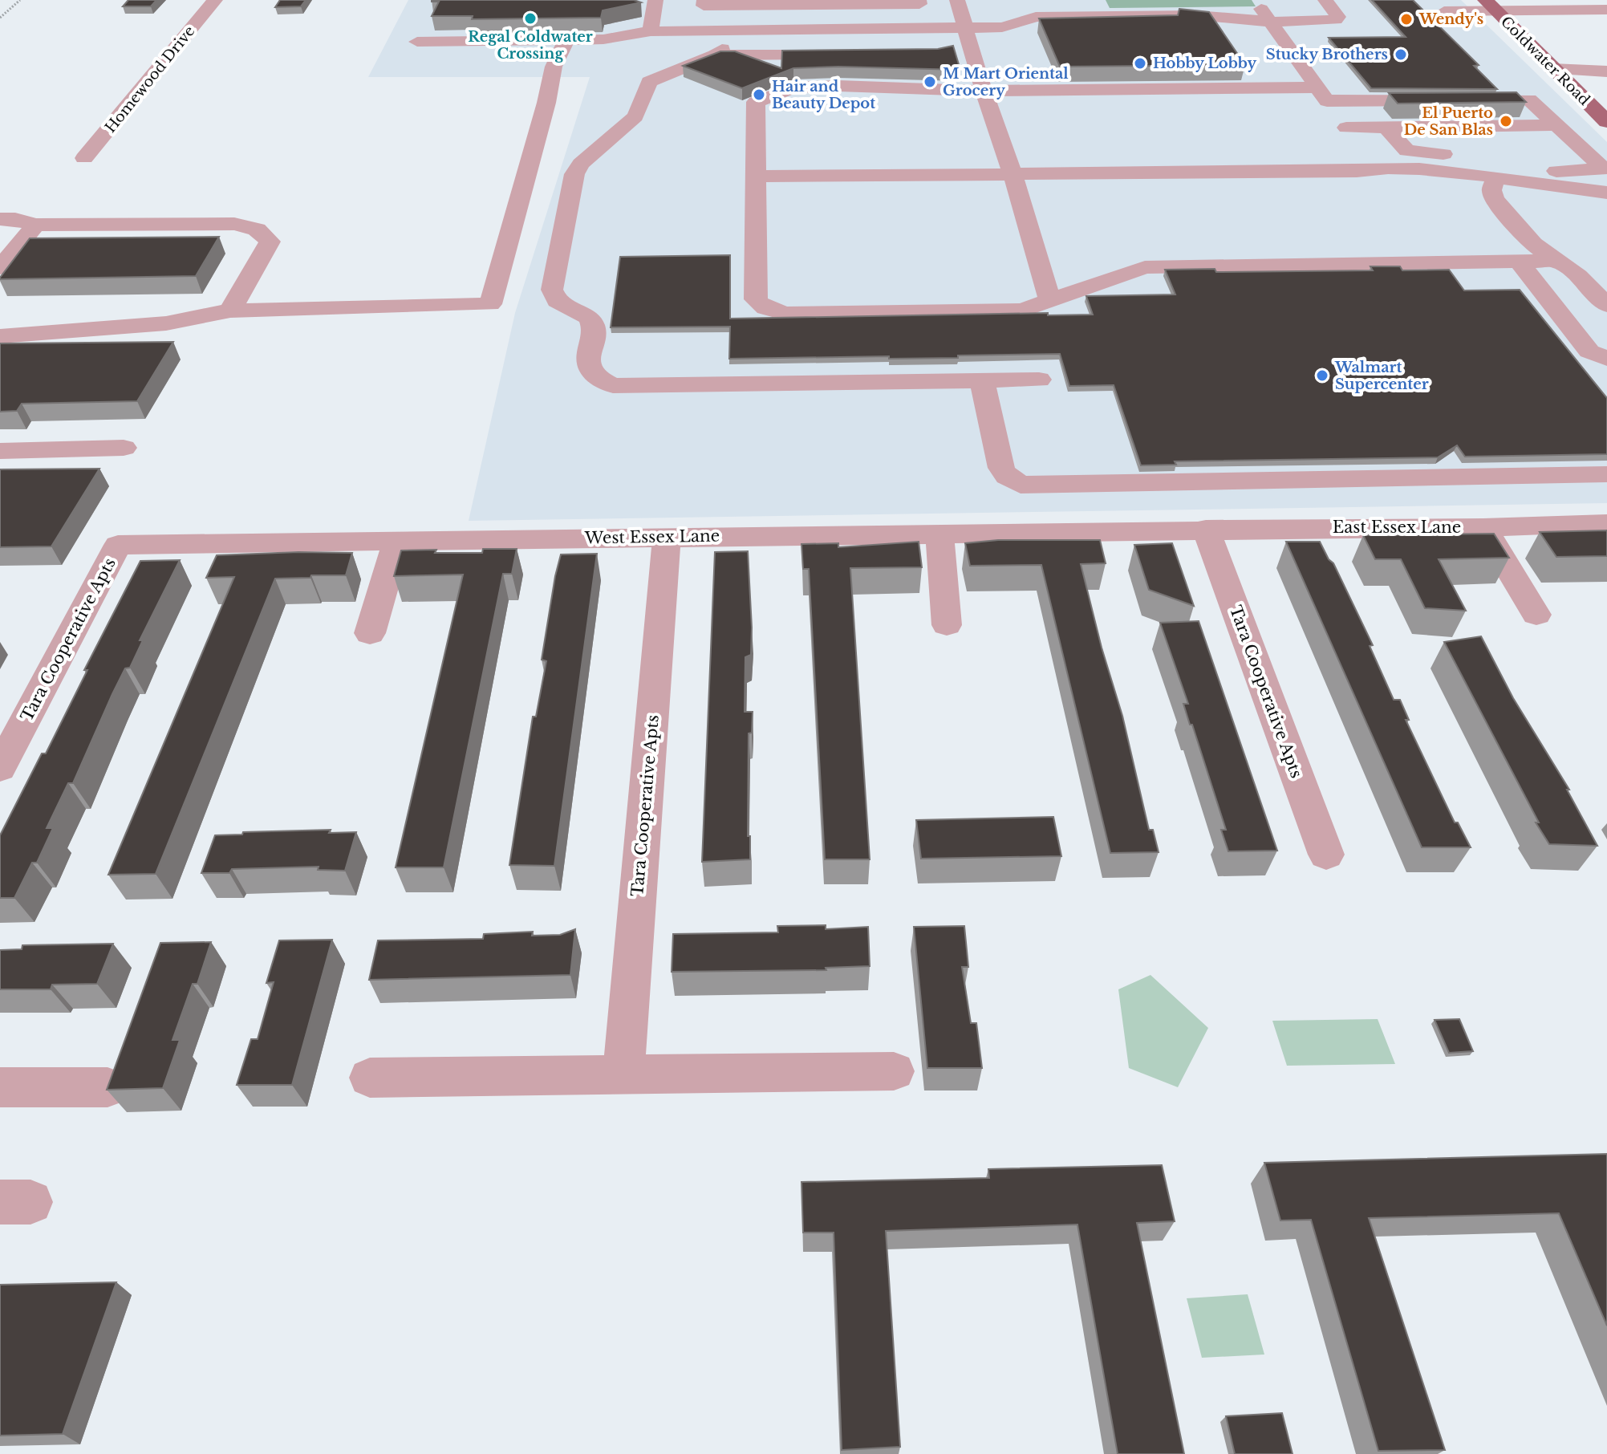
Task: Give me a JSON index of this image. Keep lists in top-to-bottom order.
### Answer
{
  "streets": {
    "main road": ["Coldwater Road"],
    "street": [
      "Homewood Drive",
      "East Essex Lane",
      "West Essex Lane",
      "Tara Cooperative Apts"
    ]
  },
  "crossings": [
    ["East Essex Lane", "West Essex Lane"],
    ["East Essex Lane", "Tara Cooperative Apts"],
    ["West Essex Lane", "Tara Cooperative Apts"]
  ],
  "places": [
    "Regal Coldwater Crossing",
    "Wendy's",
    "Stucky Brothers",
    "Hobby Lobby",
    "M Mart Oriental Grocery",
    "Hair and Beauty Depot",
    "El Puerto De San Blas",
    "Walmart Supercenter"
  ]
}
